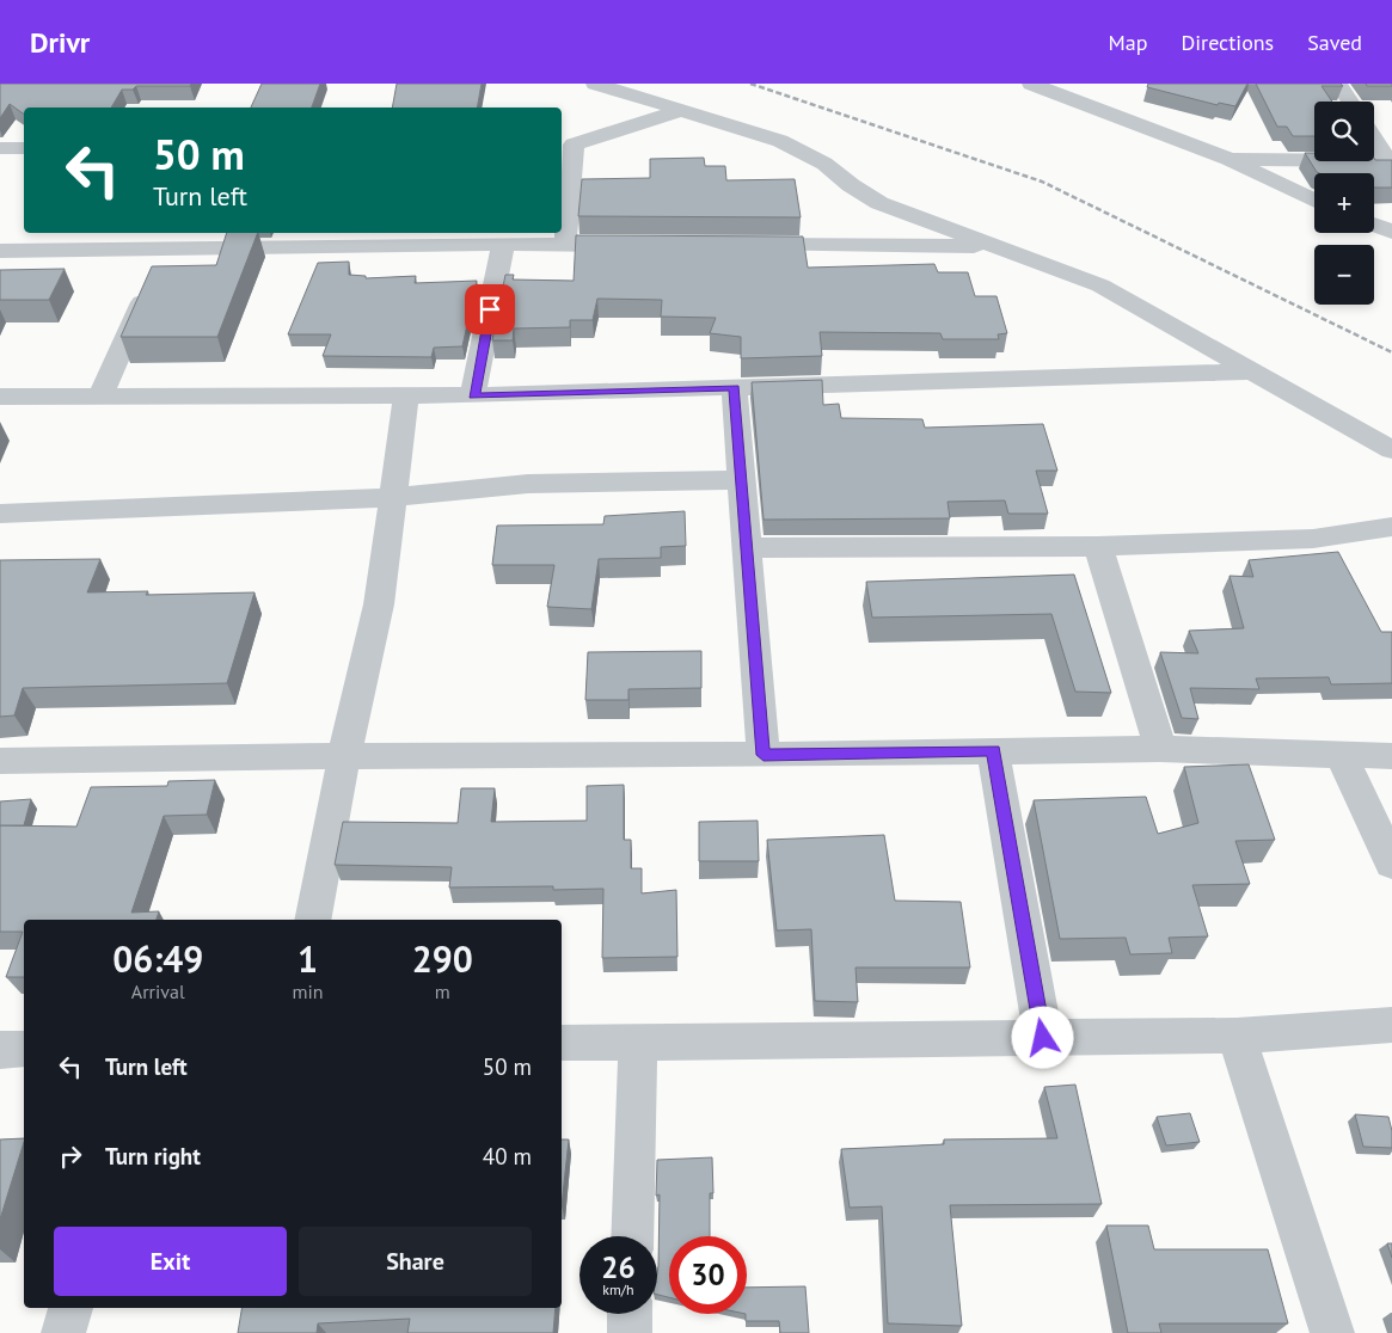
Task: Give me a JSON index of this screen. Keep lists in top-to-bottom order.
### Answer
{
  "page": {
    "header": "Drivr",
    "nav": ["Map", "Directions", "Saved"],
    "map_buttons": ["+", "−"],
    "turn": ["50 m", "Turn left"],
    "eta": [
      "06:49",
      "Arrival",
      "1",
      "min",
      "290",
      "m"
    ],
    "list": [
      {
        "name": "Turn left",
        "value": "50 m"
      },
      {
        "name": "Turn right",
        "value": "40 m"
      }
    ],
    "buttons": ["Exit", "Share"],
    "speed": "26 km/h",
    "limit": "30"
  }
}
